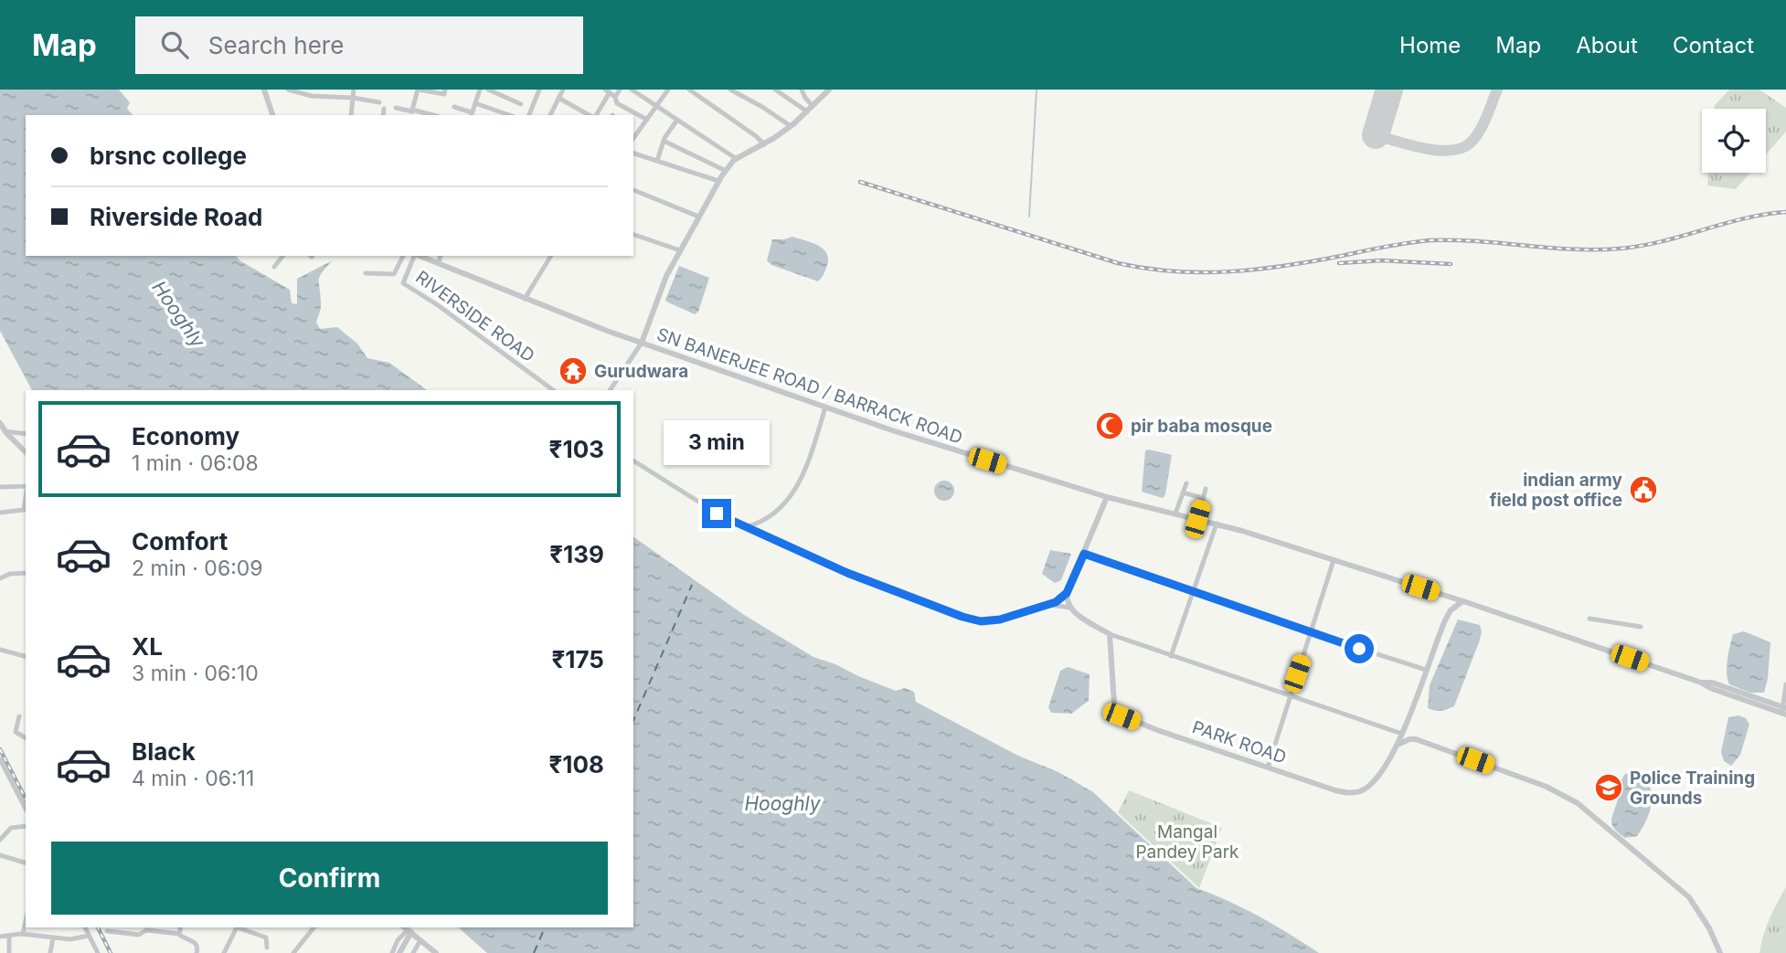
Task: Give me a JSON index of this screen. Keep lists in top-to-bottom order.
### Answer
{
  "streets": {
    "street": ["RIVERSIDE ROAD", "SN BANERJEE ROAD / BARRACK ROAD", "PARK ROAD"]
  },
  "crossings": [
    ["SN BANERJEE ROAD / BARRACK ROAD", "PARK ROAD"]
  ],
  "water": ["Hooghly"],
  "parks": ["Mangal Pandey Park"],
  "places": {
    "temple": ["Gurudwara"],
    "mosque": ["pir baba mosque"],
    "public building": ["indian army field post office"],
    "school or university": ["Police Training Grounds"]
  },
  "page": {
    "header": "Map",
    "search": "Search here",
    "nav": [
      "Home",
      "Map",
      "About",
      "Contact"
    ],
    "banner": ["brsnc college", "Riverside Road"],
    "list": [
      {
        "name": "Economy",
        "note": "1 min · 06:08",
        "value": "₹103"
      },
      {
        "name": "Comfort",
        "note": "2 min · 06:09",
        "value": "₹139"
      },
      {
        "name": "XL",
        "note": "3 min · 06:10",
        "value": "₹175"
      },
      {
        "name": "Black",
        "note": "4 min · 06:11",
        "value": "₹108"
      }
    ],
    "bubble": "3 min",
    "buttons": "Confirm"
  }
}
